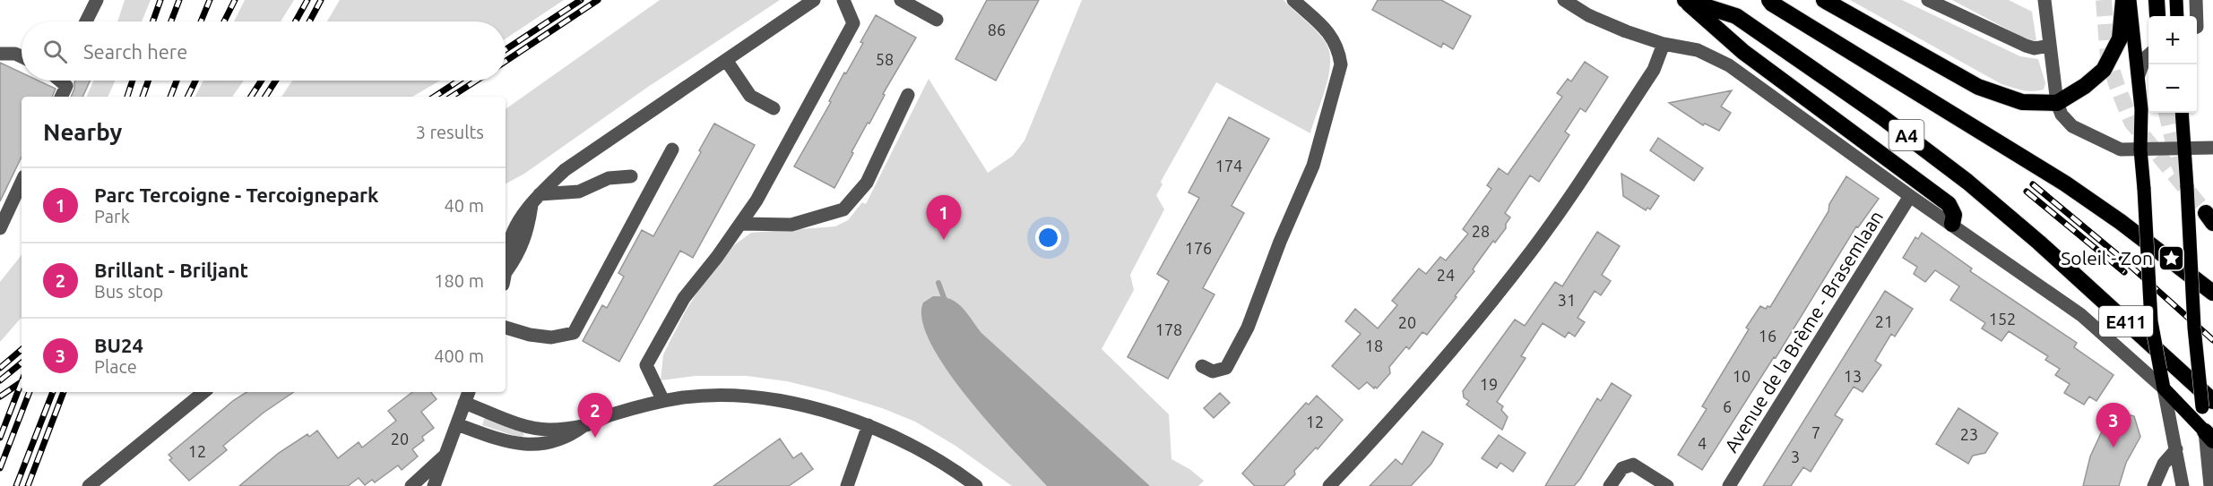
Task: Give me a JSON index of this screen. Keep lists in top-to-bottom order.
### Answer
{
  "streets": {
    "highway": ["A4", "E411"],
    "street": ["Avenue de la Brème - Brasemlaan"]
  },
  "crossings": [
    ["A4", "E411"]
  ],
  "places": {
    "place": ["Soleil - Zon"]
  },
  "house_numbers": [
    "86",
    "58",
    "174",
    "28",
    "176",
    "24",
    "31",
    "152",
    "21",
    "20",
    "178",
    "16",
    "18",
    "10",
    "13",
    "19",
    "6",
    "12",
    "7",
    "23",
    "20",
    "4",
    "12",
    "3"
  ],
  "page": {
    "map_buttons": ["+", "−"],
    "search": "Search here",
    "heading": ["Nearby", "3 results"],
    "list": [
      {
        "mark": "1",
        "name": "Parc Tercoigne - Tercoignepark",
        "note": "Park",
        "value": "40 m"
      },
      {
        "mark": "2",
        "name": "Brillant - Briljant",
        "note": "Bus stop",
        "value": "180 m"
      },
      {
        "mark": "3",
        "name": "BU24",
        "note": "Place",
        "value": "400 m"
      }
    ],
    "pins": ["1", "2", "3"]
  }
}
